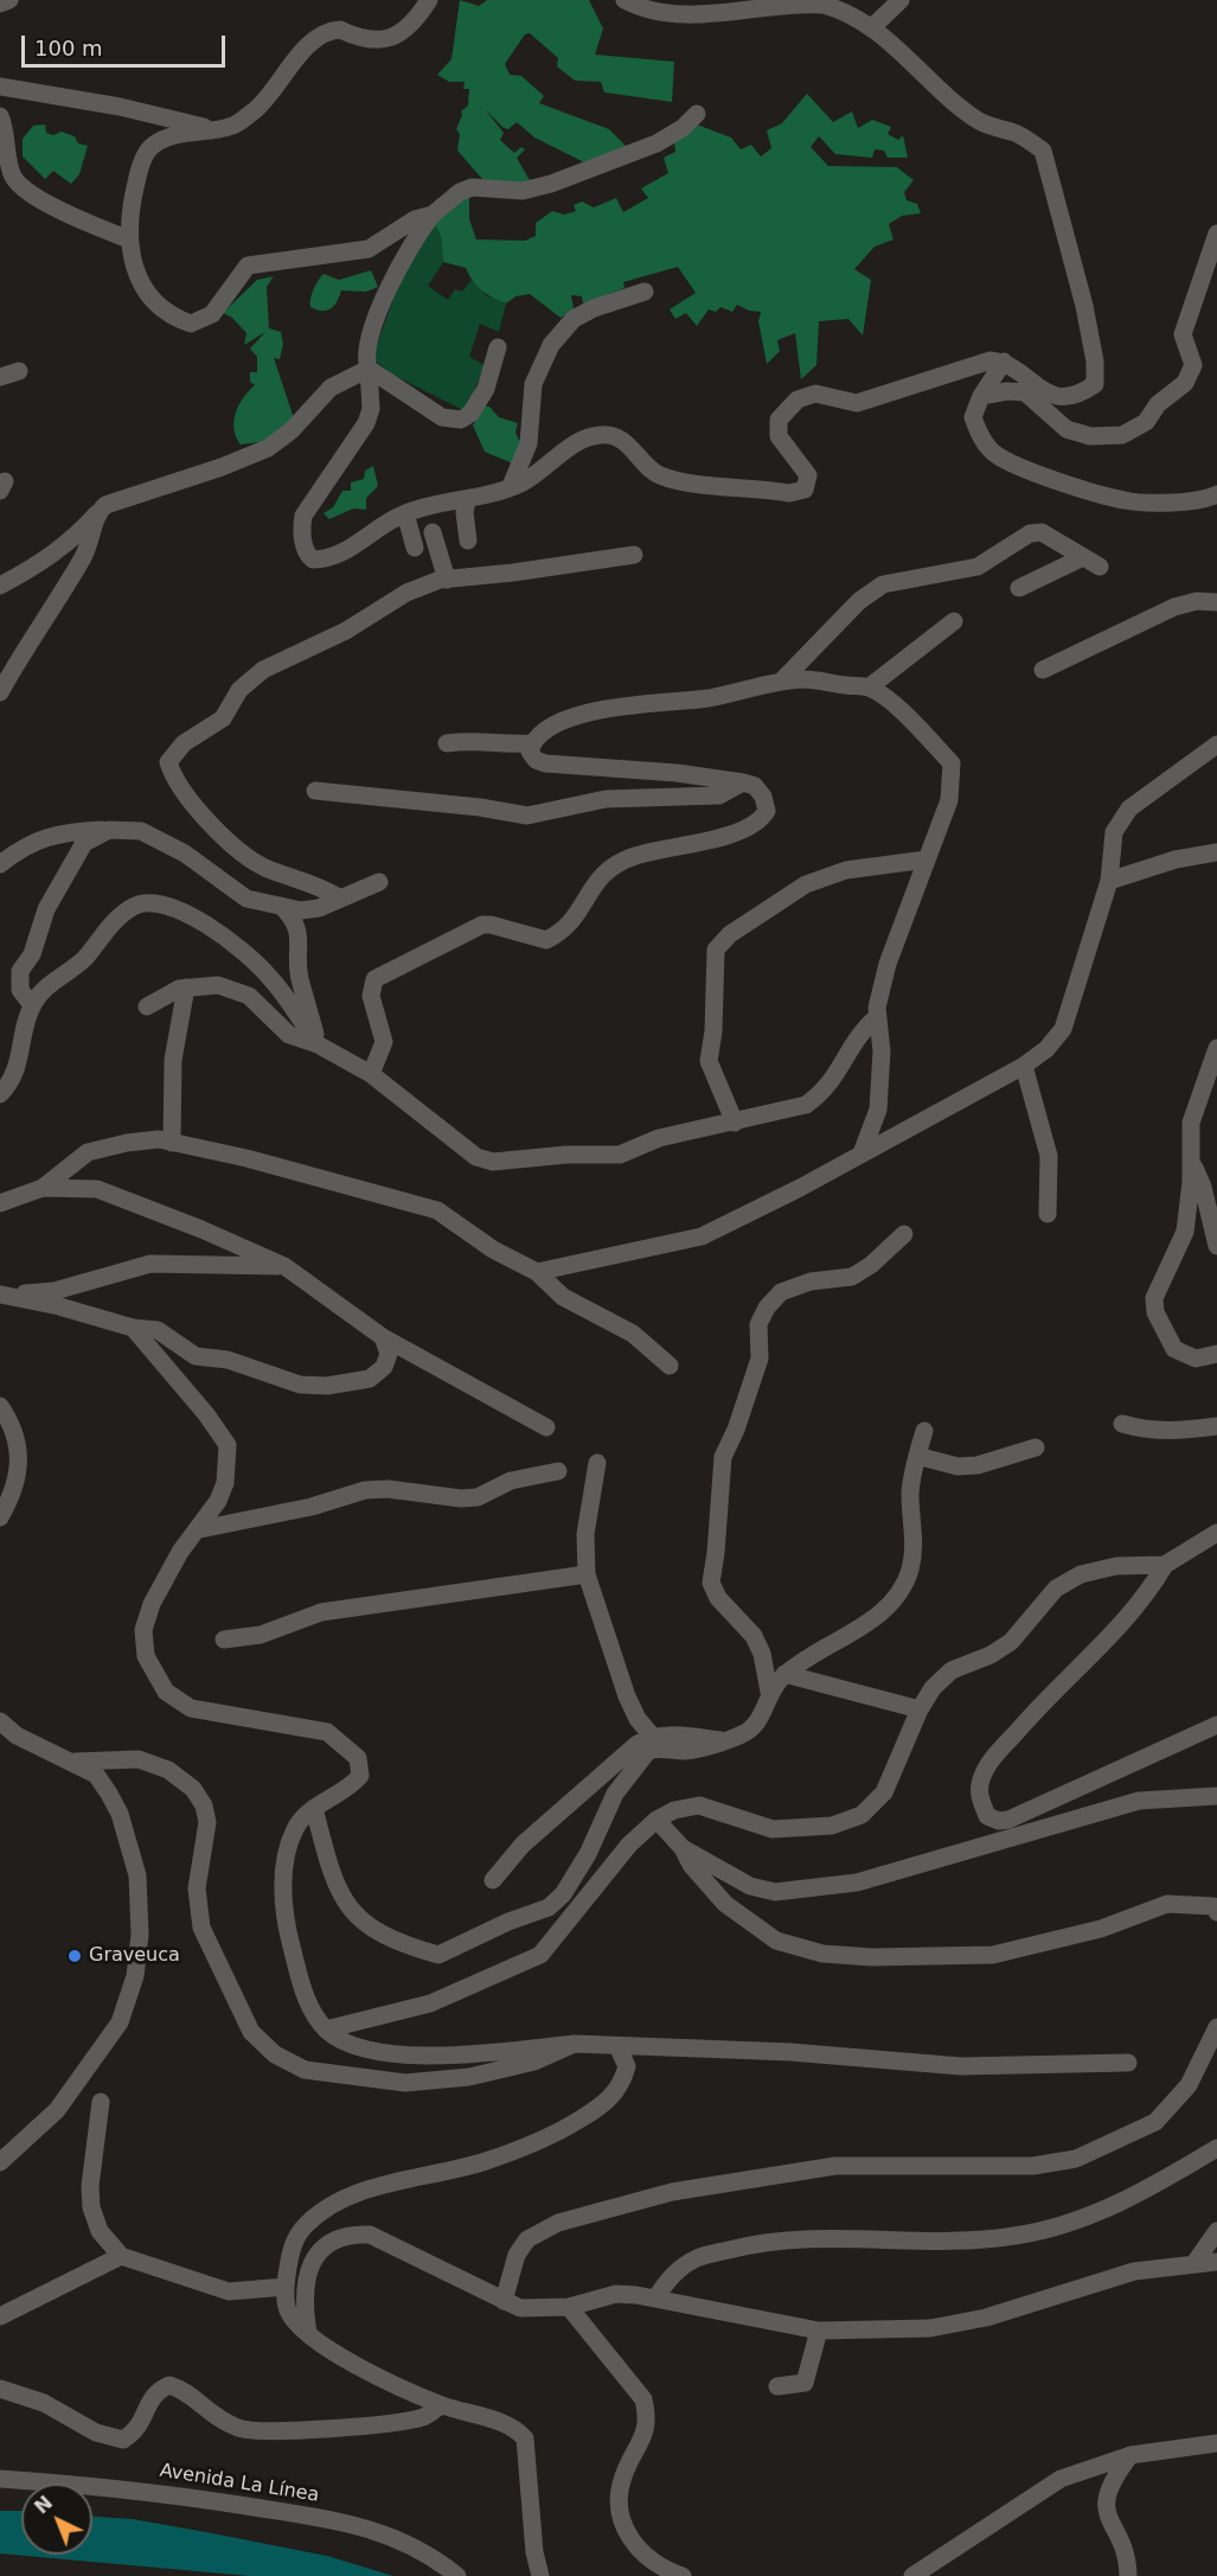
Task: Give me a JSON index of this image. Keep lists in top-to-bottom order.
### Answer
{
  "streets": {
    "street": ["Avenida La Línea"]
  },
  "places": ["Graveuca"],
  "scale_bar": "100 m",
  "north": "top left"
}
